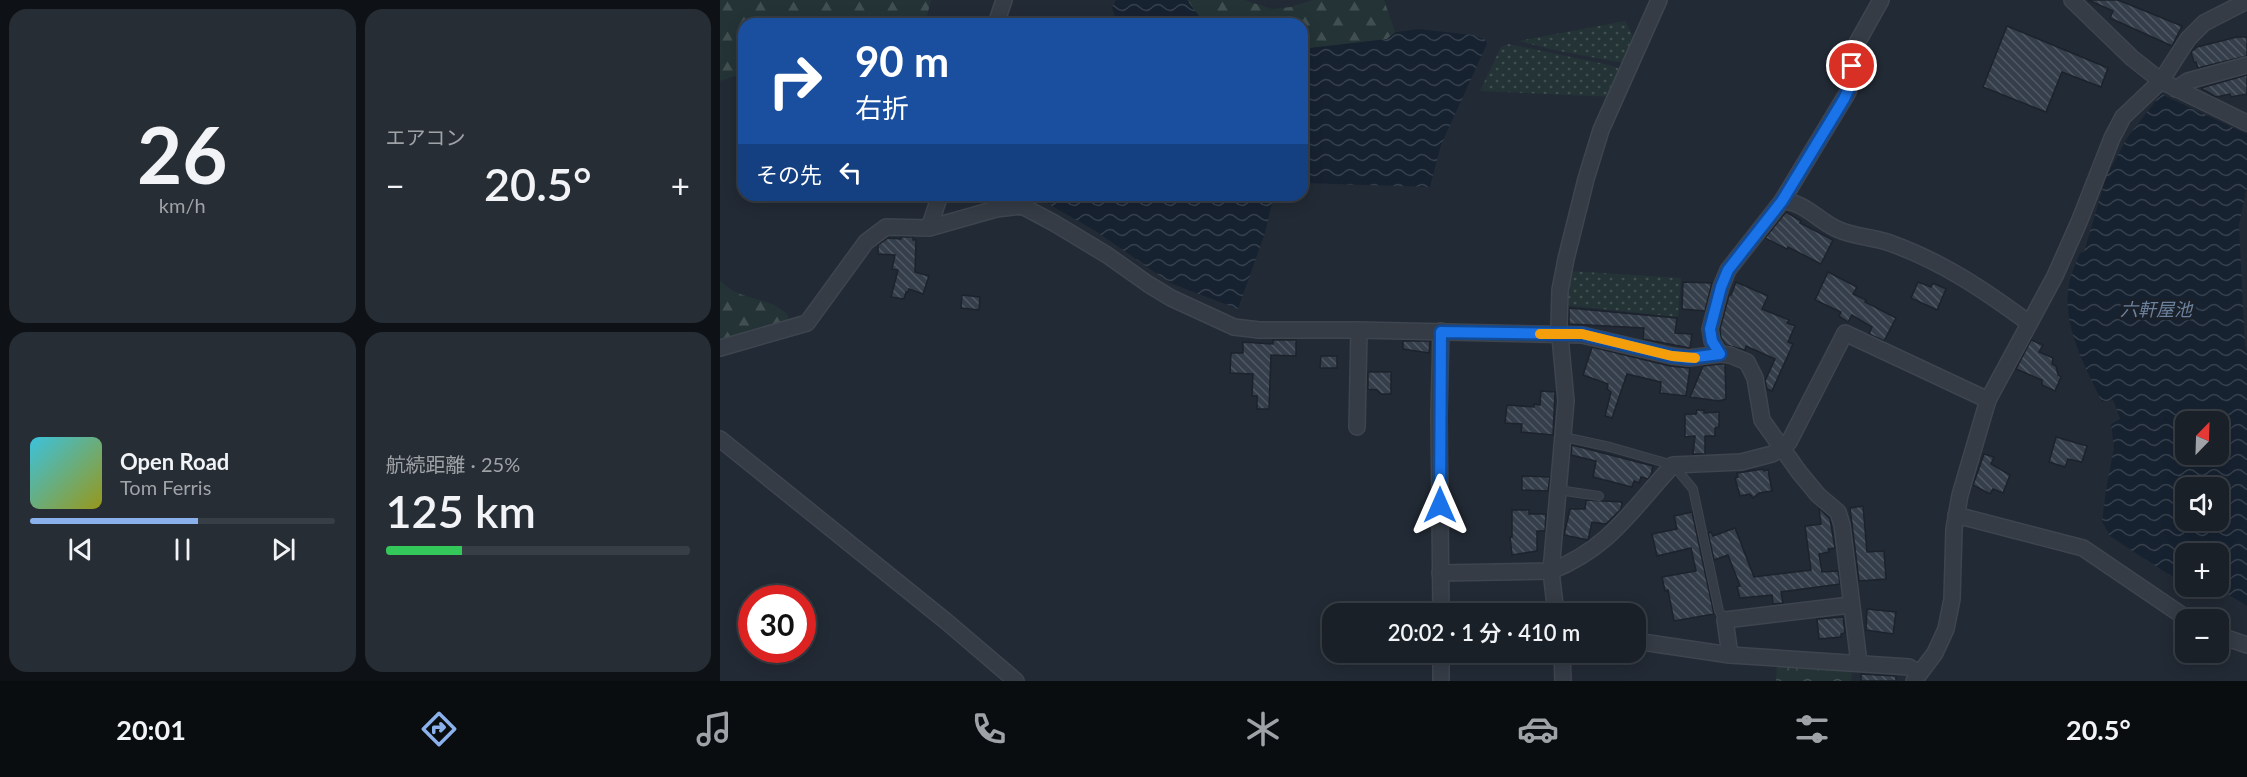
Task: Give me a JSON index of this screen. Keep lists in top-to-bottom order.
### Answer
{
  "water": ["六軒屋池"],
  "north": "top right",
  "page": {
    "tile": [
      ["26", "km/h"],
      "エアコン",
      ["航続距離 · 25%", "125 km"]
    ],
    "turn": ["90 m", "右折"],
    "then": "その先",
    "heat": ["−", "20.5°", "+"],
    "map_buttons": ["+", "−"],
    "song": ["Open Road", "Tom Ferris"],
    "limit": "30",
    "trip": "20:02 · 1 分 · 410 m",
    "tabs": ["20:01", "20.5°"]
  }
}
